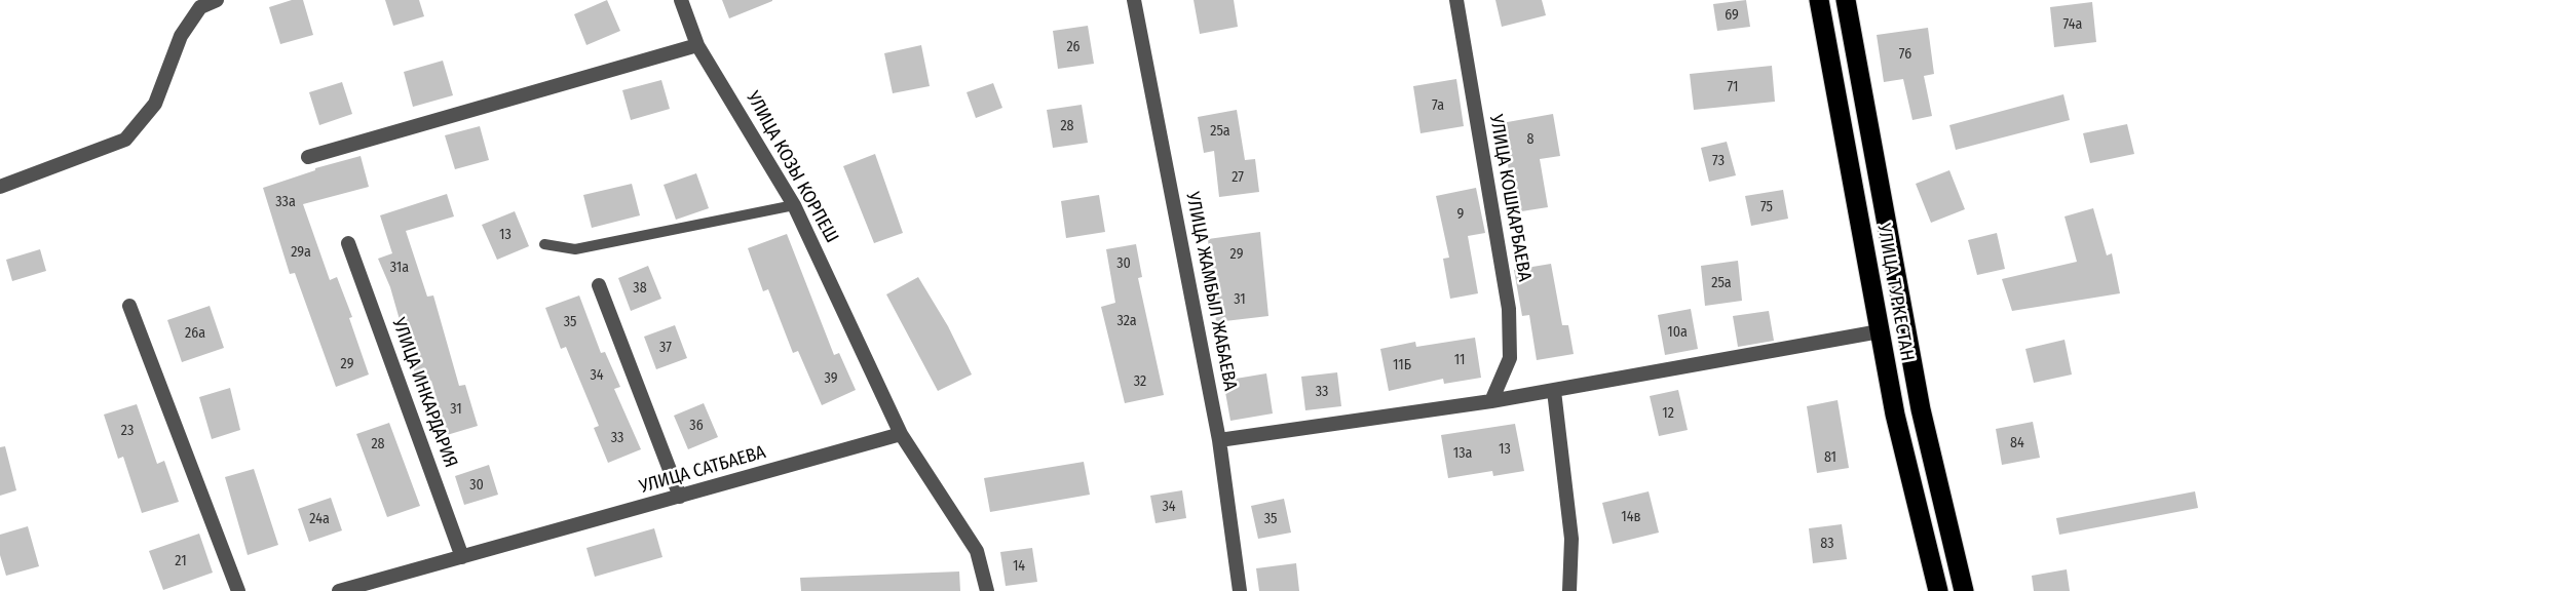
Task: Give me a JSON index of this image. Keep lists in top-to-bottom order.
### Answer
{
  "streets": {
    "highway": ["УЛИЦА ТУРКЕСТАН"],
    "street": [
      "УЛИЦА КОЗЫ КОРПЕШ",
      "УЛИЦА КОШКАРБАЕВА",
      "УЛИЦА ЖАМБЫЛ ЖАБАЕВА",
      "УЛИЦА ИНКАРДАРИЯ",
      "УЛИЦА САТБАЕВА"
    ]
  },
  "crossings": [
    ["УЛИЦА КОЗЫ КОРПЕШ", "УЛИЦА САТБАЕВА"],
    ["УЛИЦА ИНКАРДАРИЯ", "УЛИЦА САТБАЕВА"]
  ],
  "house_numbers": [
    "69",
    "74а",
    "26",
    "76",
    "71",
    "7а",
    "28",
    "25а",
    "8",
    "73",
    "27",
    "33а",
    "75",
    "9",
    "13",
    "29а",
    "29",
    "30",
    "31а",
    "25а",
    "38",
    "31",
    "32а",
    "35",
    "10а",
    "26а",
    "37",
    "11",
    "29",
    "11Б",
    "34",
    "39",
    "32",
    "33",
    "31",
    "12",
    "36",
    "23",
    "33",
    "84",
    "28",
    "13",
    "13а",
    "81",
    "30",
    "34",
    "14в",
    "24а",
    "35",
    "83",
    "21",
    "14"
  ]
}
